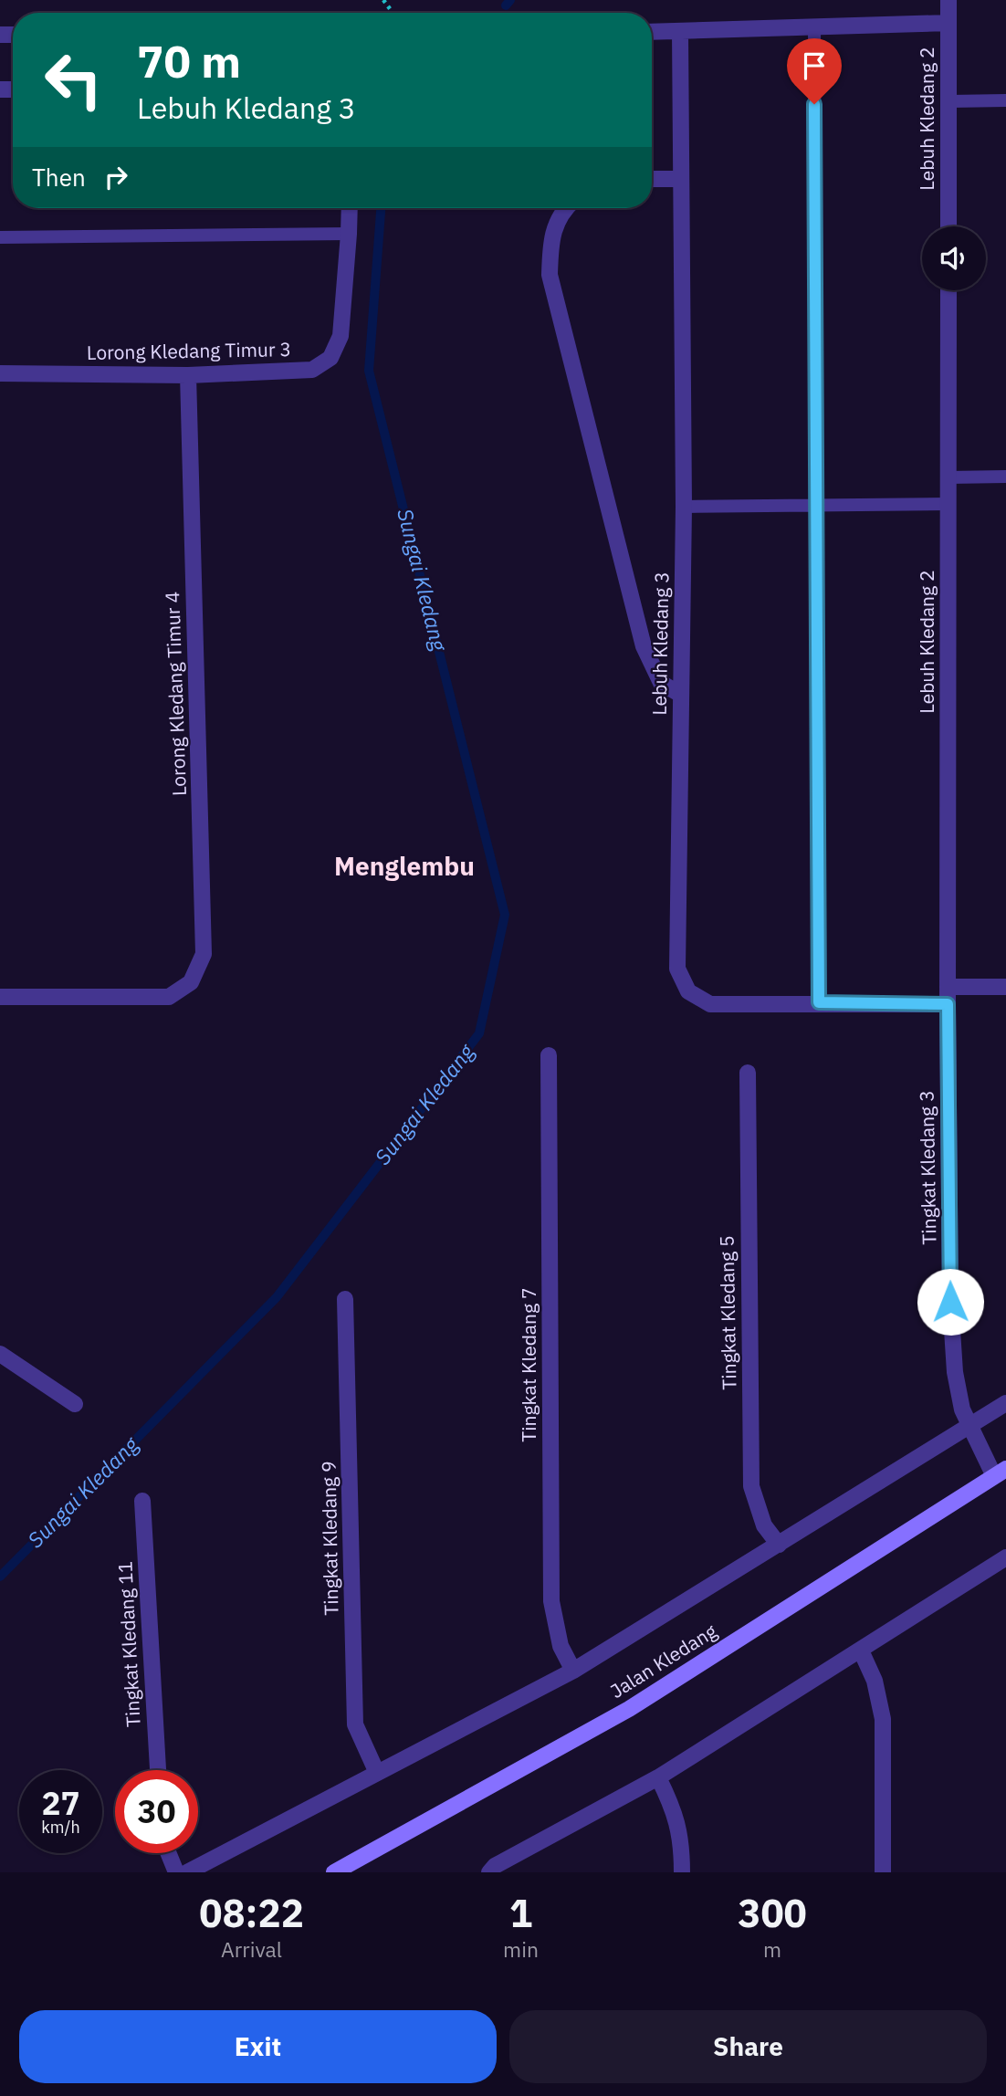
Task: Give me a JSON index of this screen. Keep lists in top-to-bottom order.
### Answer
{
  "streets": {
    "main road": ["Jalan Kledang"],
    "street": [
      "Lebuh Kledang 2",
      "Lorong Kledang Timur 3",
      "Lebuh Kledang 3",
      "Lorong Kledang Timur 4",
      "Tingkat Kledang 3",
      "Tingkat Kledang 5",
      "Tingkat Kledang 7",
      "Tingkat Kledang 9",
      "Tingkat Kledang 11"
    ]
  },
  "crossings": [
    ["Lebuh Kledang 2", "Lebuh Kledang 3"],
    ["Lebuh Kledang 2", "Tingkat Kledang 3"],
    ["Lorong Kledang Timur 3", "Lorong Kledang Timur 4"],
    ["Lebuh Kledang 3", "Tingkat Kledang 3"],
    ["Tingkat Kledang 3", "Jalan Kledang"]
  ],
  "districts": ["Menglembu"],
  "water": ["Sungai Kledang"],
  "page": {
    "turn": ["70 m", "Lebuh Kledang 3"],
    "then": "Then",
    "speed": "27 km/h",
    "limit": "30",
    "eta": [
      "08:22",
      "Arrival",
      "1",
      "min",
      "300",
      "m"
    ],
    "buttons": ["Exit", "Share"]
  }
}
